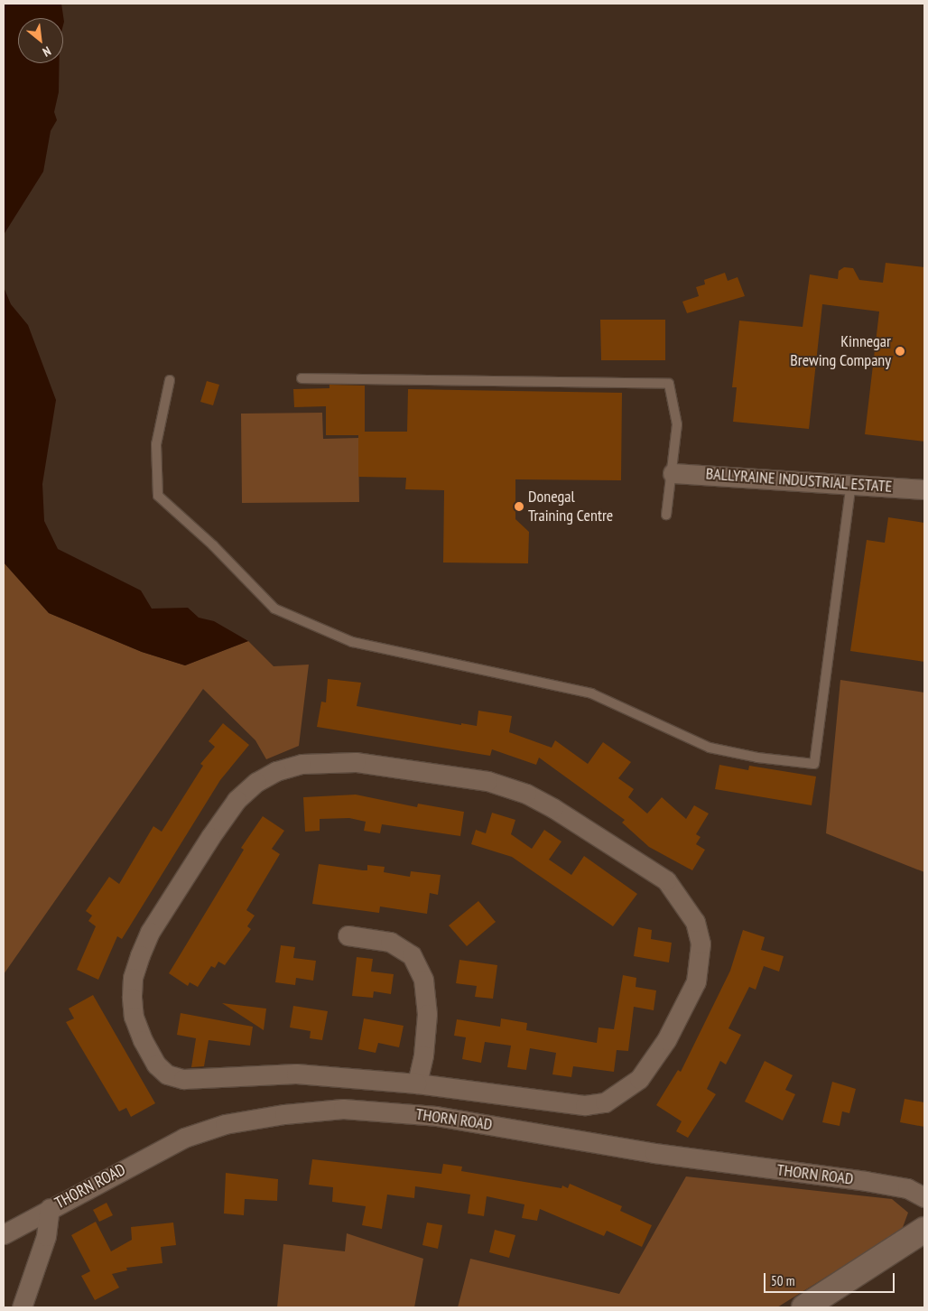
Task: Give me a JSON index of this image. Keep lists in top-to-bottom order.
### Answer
{
  "streets": {
    "street": ["BALLYRAINE INDUSTRIAL ESTATE", "THORN ROAD"]
  },
  "places": ["Kinnegar Brewing Company", "Donegal Training Centre"],
  "scale_bar": "50 m",
  "north": "bottom right"
}
